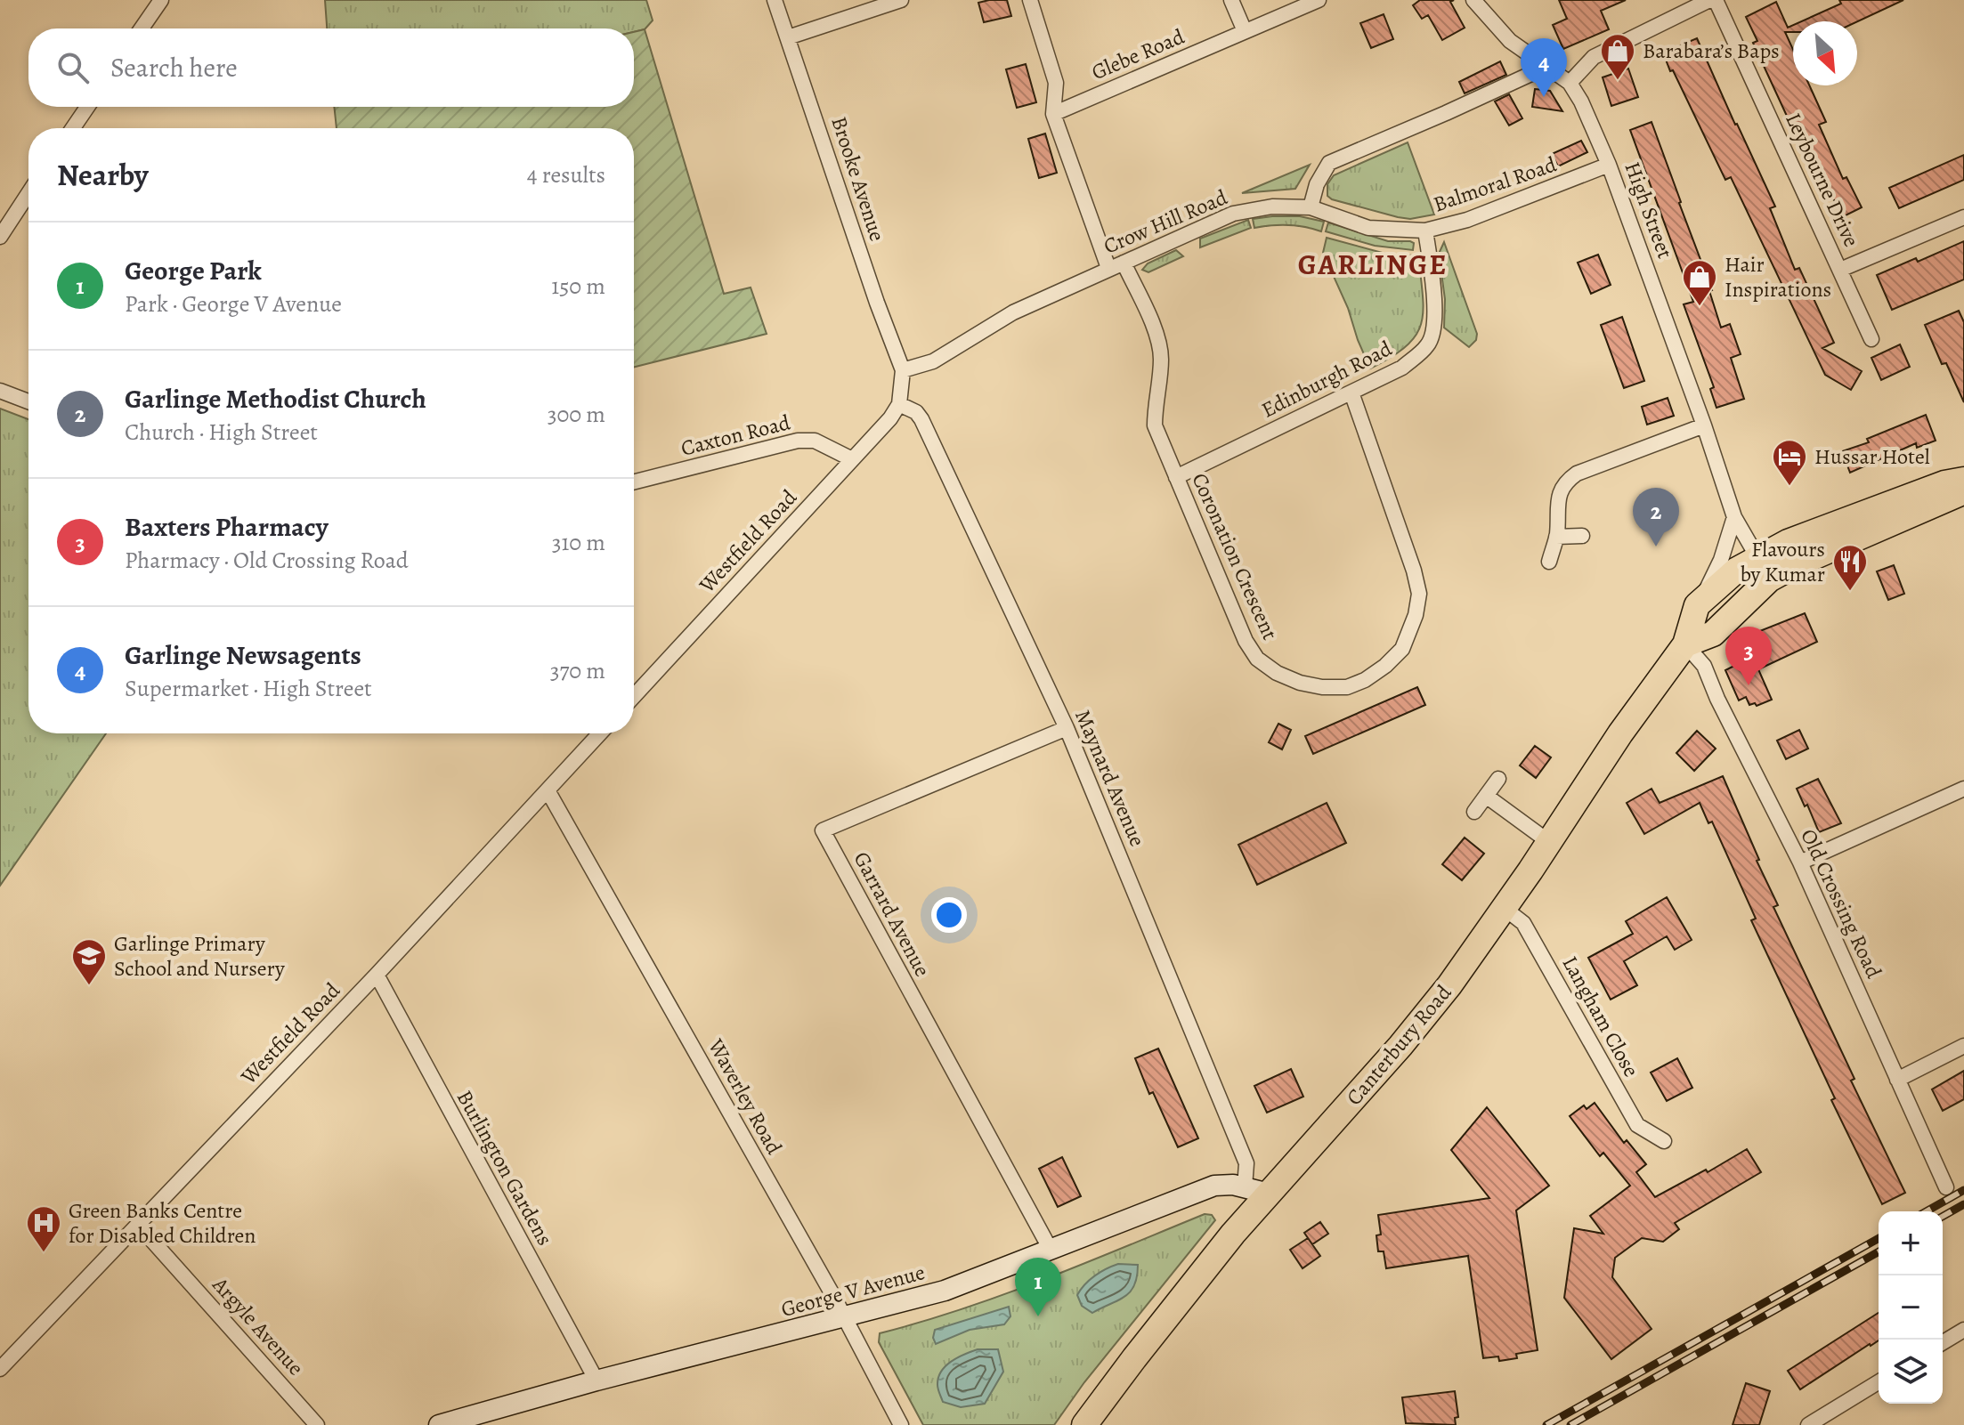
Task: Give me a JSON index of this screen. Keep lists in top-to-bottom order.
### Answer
{
  "streets": {
    "highway": ["Canterbury Road"],
    "main road": ["George V Avenue"],
    "street": [
      "Glebe Road",
      "Brooke Avenue",
      "Leybourne Drive",
      "Balmoral Road",
      "High Street",
      "Crow Hill Road",
      "Edinburgh Road",
      "Caxton Road",
      "Westfield Road",
      "Coronation Crescent",
      "Maynard Avenue",
      "Old Crossing Road",
      "Garrard Avenue",
      "Langham Close",
      "Waverley Road",
      "Burlington Gardens",
      "Argyle Avenue"
    ]
  },
  "crossings": [
    ["Brooke Avenue", "Crow Hill Road"],
    ["Balmoral Road", "High Street"],
    ["Balmoral Road", "Crow Hill Road"],
    ["Balmoral Road", "Edinburgh Road"],
    ["High Street", "Canterbury Road"],
    ["Crow Hill Road", "Coronation Crescent"],
    ["Edinburgh Road", "Coronation Crescent"],
    ["Caxton Road", "Westfield Road"],
    ["Westfield Road", "Maynard Avenue"],
    ["Westfield Road", "Waverley Road"],
    ["Westfield Road", "Burlington Gardens"],
    ["Westfield Road", "Argyle Avenue"],
    ["Maynard Avenue", "Garrard Avenue"],
    ["Maynard Avenue", "Canterbury Road"],
    ["Maynard Avenue", "George V Avenue"],
    ["Old Crossing Road", "Canterbury Road"],
    ["Garrard Avenue", "George V Avenue"],
    ["Langham Close", "Canterbury Road"],
    ["Canterbury Road", "George V Avenue"],
    ["Waverley Road", "George V Avenue"],
    ["Burlington Gardens", "George V Avenue"]
  ],
  "districts": ["GARLINGE"],
  "places": {
    "shop": ["Barabara’s Baps", "Hair Inspirations"],
    "hotel": ["Hussar Hotel"],
    "restaurant": ["Flavours by Kumar"],
    "school or university": ["Garlinge Primary School and Nursery"],
    "hospital": ["Green Banks Centre for Disabled Children"]
  },
  "north": "bottom right",
  "page": {
    "search": "Search here",
    "pins": [
      "4",
      "2",
      "3",
      "1"
    ],
    "heading": ["Nearby", "4 results"],
    "list": [
      {
        "mark": "1",
        "name": "George Park",
        "note": "Park · George V Avenue",
        "value": "150 m"
      },
      {
        "mark": "2",
        "name": "Garlinge Methodist Church",
        "note": "Church · High Street",
        "value": "300 m"
      },
      {
        "mark": "3",
        "name": "Baxters Pharmacy",
        "note": "Pharmacy · Old Crossing Road",
        "value": "310 m"
      },
      {
        "mark": "4",
        "name": "Garlinge Newsagents",
        "note": "Supermarket · High Street",
        "value": "370 m"
      }
    ],
    "map_buttons": ["+", "−"]
  }
}
